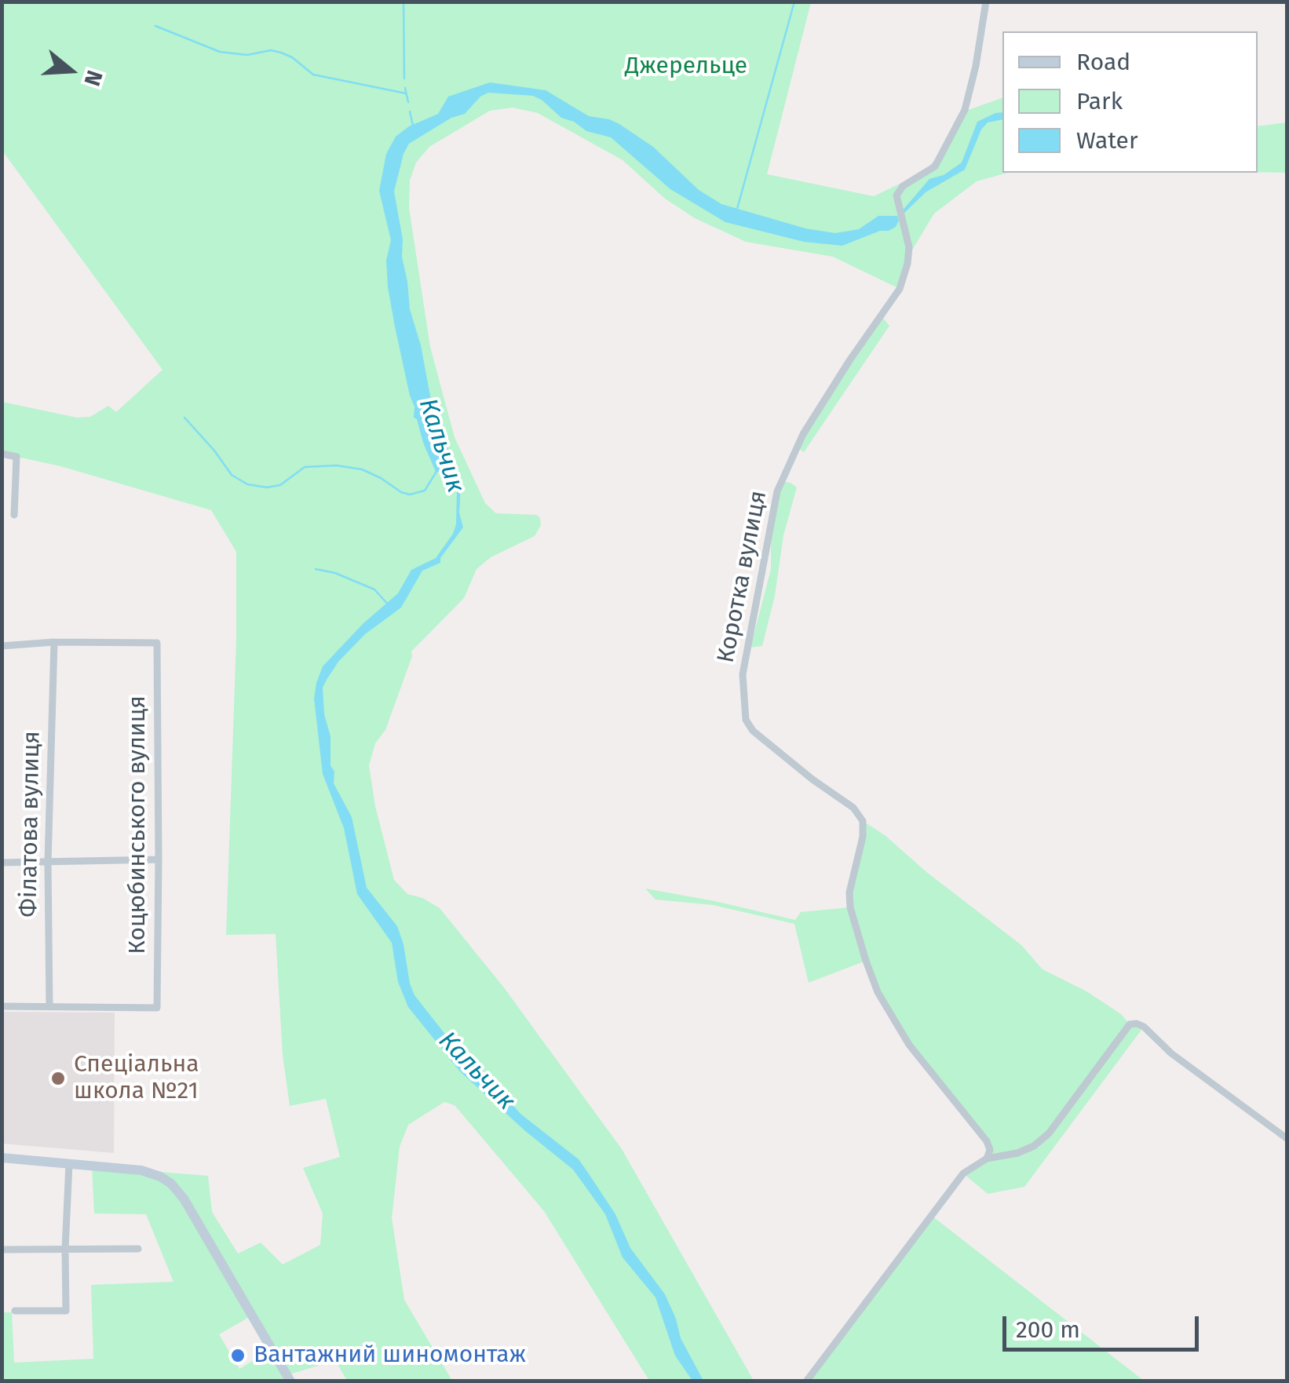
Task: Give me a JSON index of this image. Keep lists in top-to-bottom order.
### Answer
{
  "streets": {
    "street": ["Коротка вулиця", "Філатова вулиця", "Коцюбинського вулиця"]
  },
  "crossings": [
    ["Філатова вулиця", "Коцюбинського вулиця"]
  ],
  "water": ["Кальчик"],
  "parks": ["Джерельце"],
  "places": ["Спеціальна школа №21", "Вантажний шиномонтаж"],
  "legend": ["Road", "Park", "Water"],
  "scale_bar": "200 m",
  "north": "right"
}
